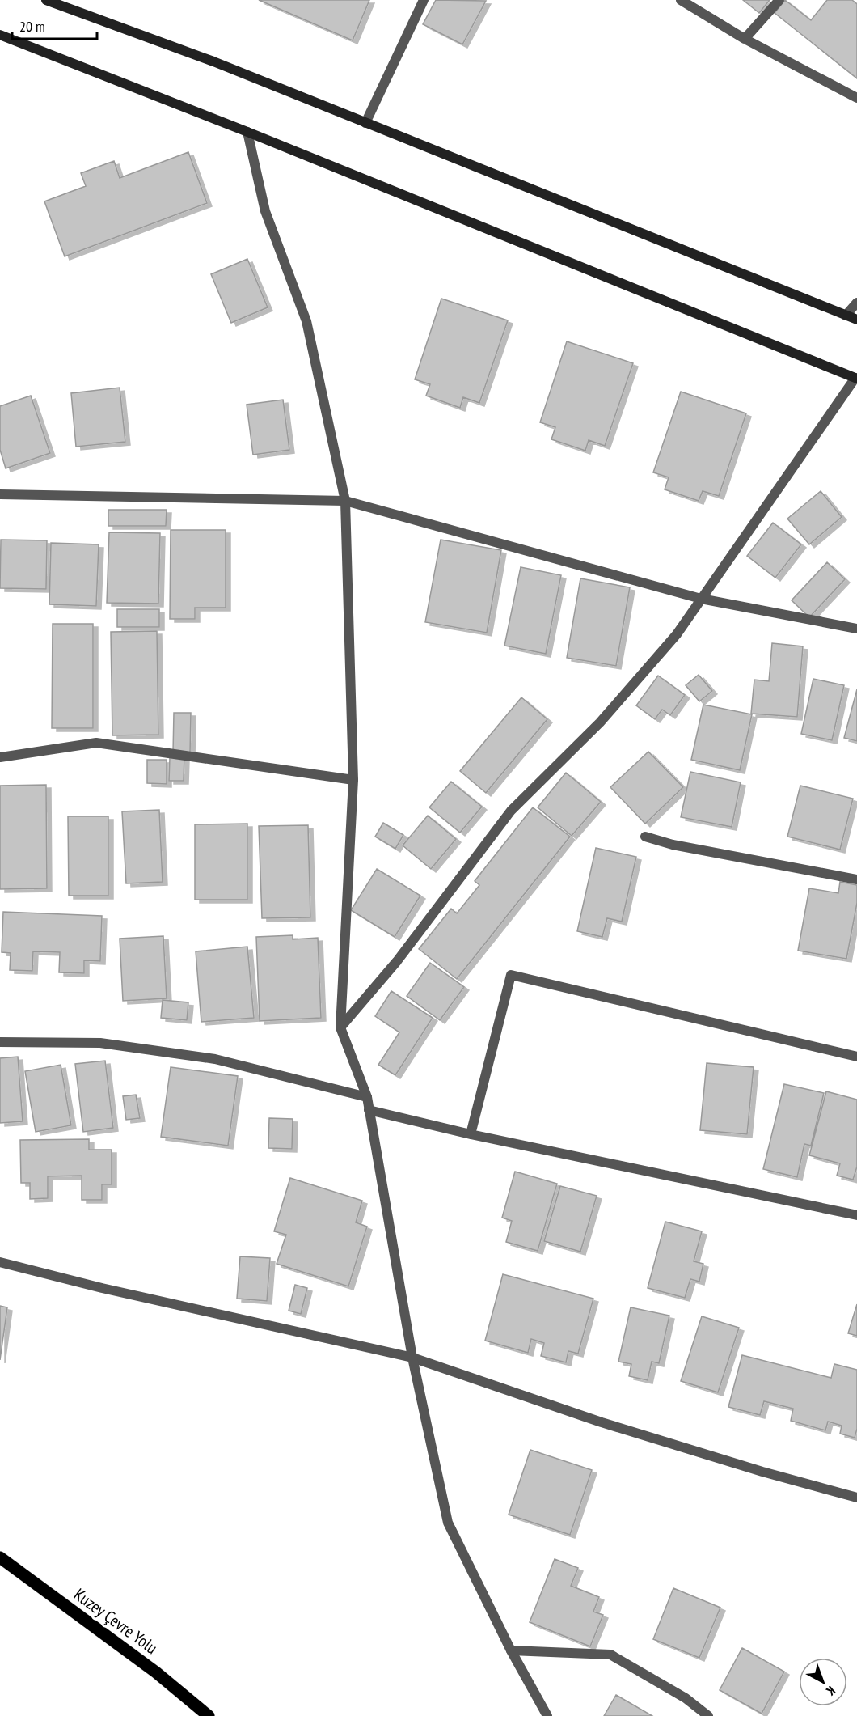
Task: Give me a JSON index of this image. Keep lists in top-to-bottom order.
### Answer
{
  "streets": {
    "main road": ["Kuzey Çevre Yolu"]
  },
  "scale_bar": "20 m",
  "north": "bottom right"
}
